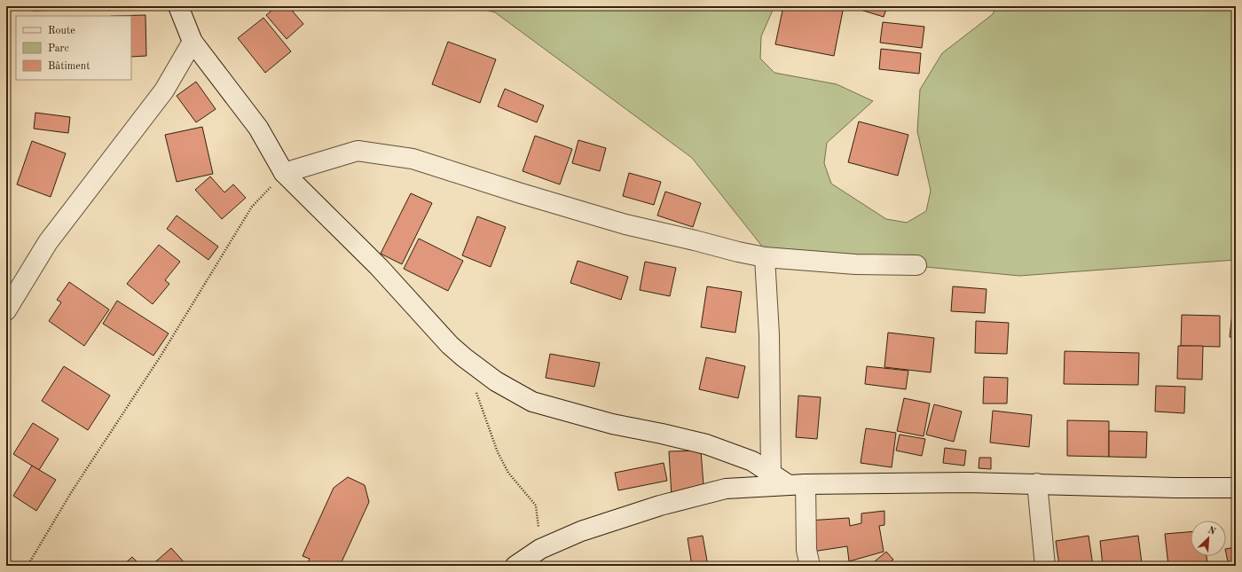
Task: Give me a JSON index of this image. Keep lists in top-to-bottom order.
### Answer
{
  "legend": ["Route", "Parc", "Bâtiment"],
  "north": "top right"
}
